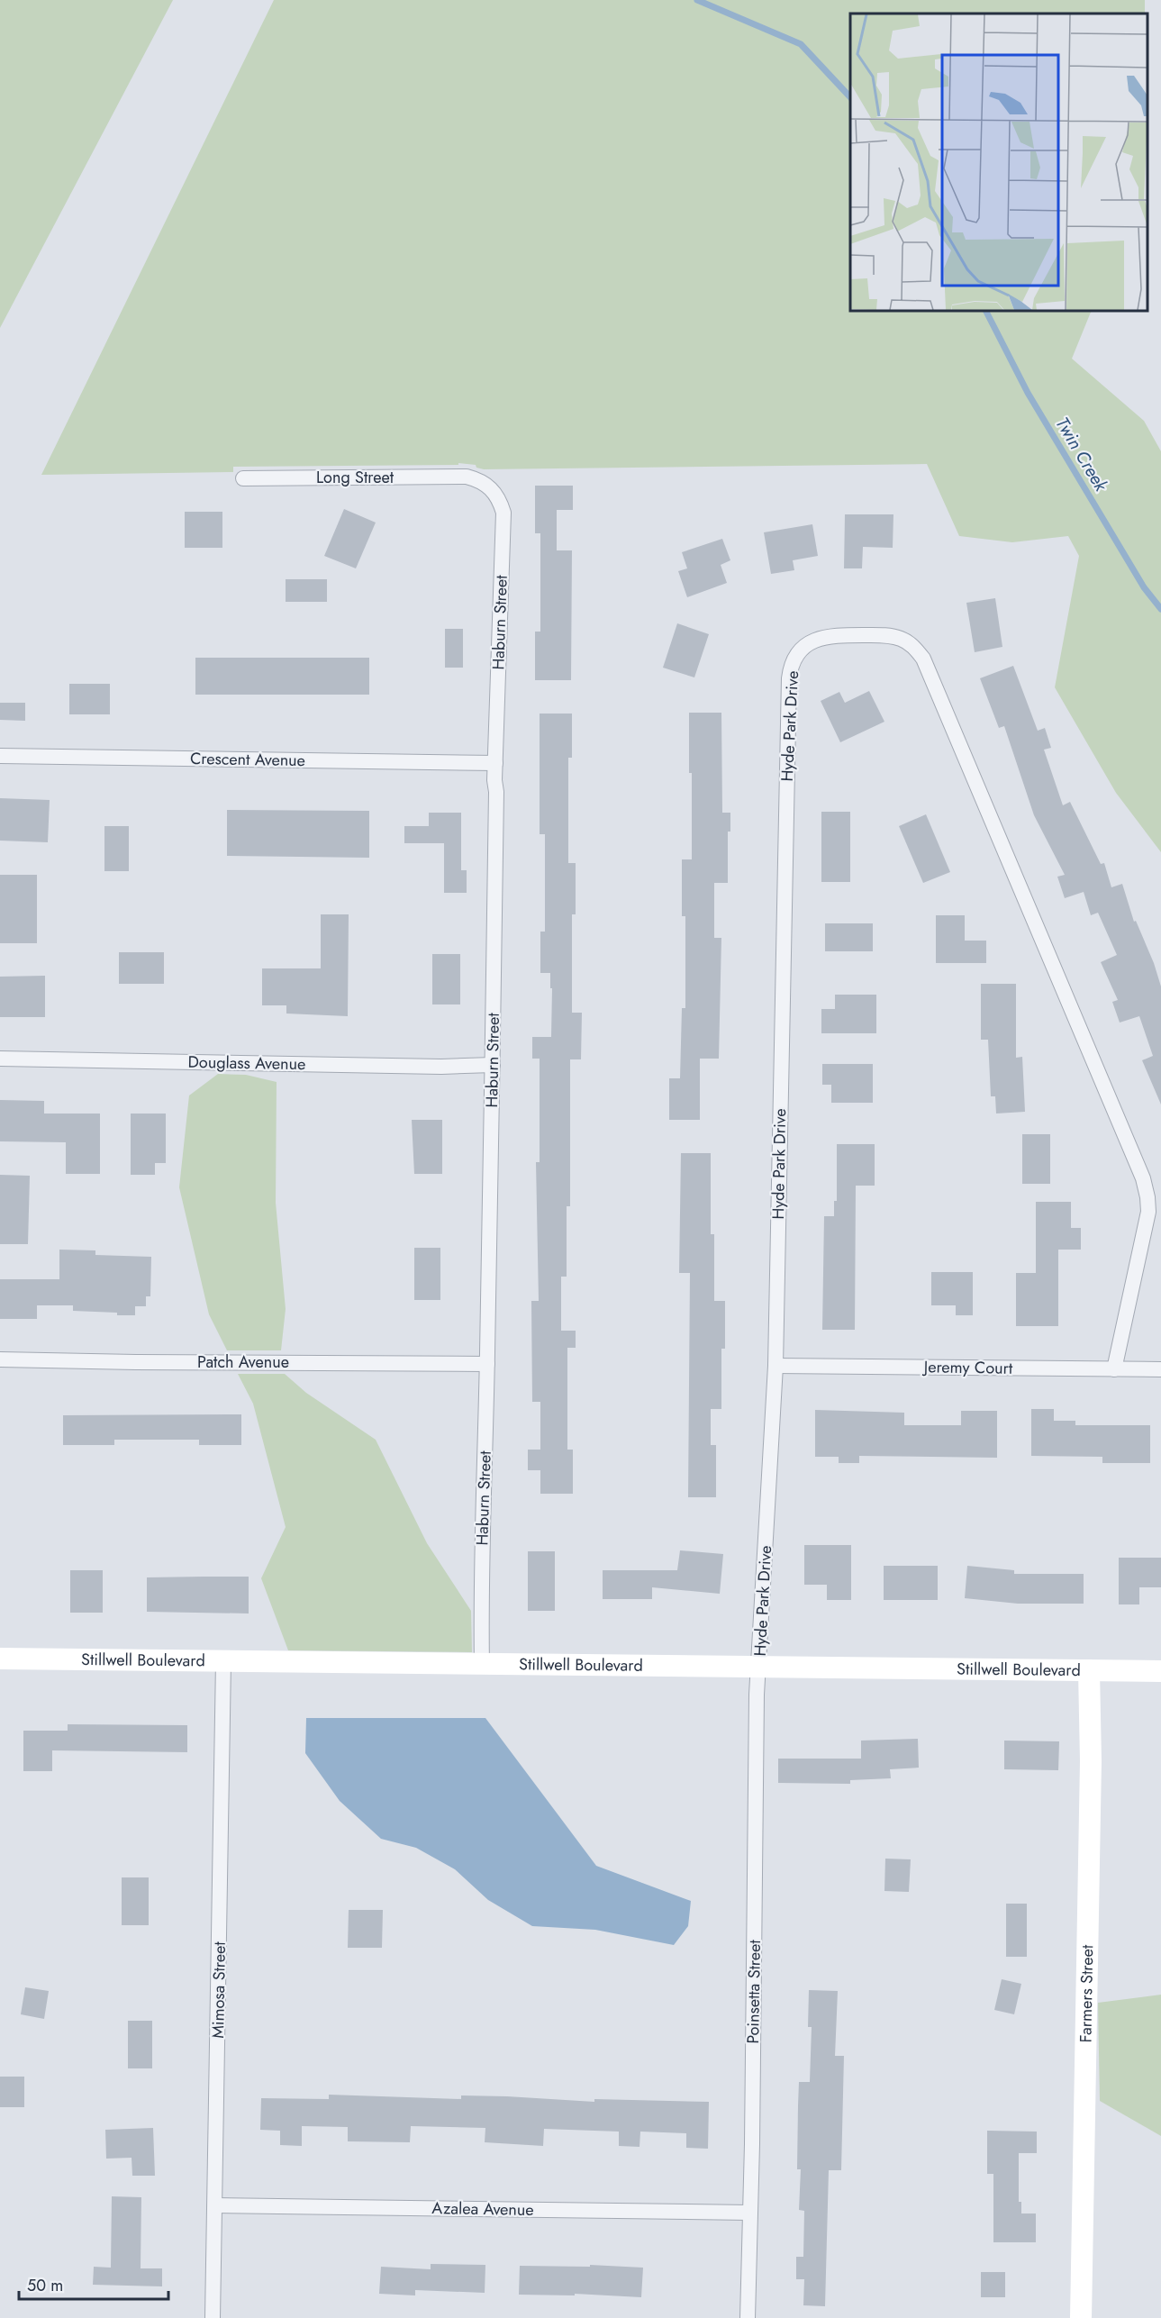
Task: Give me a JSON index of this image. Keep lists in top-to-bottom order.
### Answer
{
  "streets": {
    "street": [
      "Long Street",
      "Haburn Street",
      "Hyde Park Drive",
      "Crescent Avenue",
      "Douglass Avenue",
      "Patch Avenue",
      "Jeremy Court",
      "Stillwell Boulevard",
      "Mimosa Street",
      "Poinsetta Street",
      "Farmers Street",
      "Azalea Avenue"
    ]
  },
  "crossings": [
    ["Long Street", "Haburn Street"],
    ["Haburn Street", "Crescent Avenue"],
    ["Haburn Street", "Douglass Avenue"],
    ["Haburn Street", "Patch Avenue"],
    ["Haburn Street", "Stillwell Boulevard"],
    ["Hyde Park Drive", "Jeremy Court"],
    ["Hyde Park Drive", "Stillwell Boulevard"],
    ["Hyde Park Drive", "Poinsetta Street"],
    ["Stillwell Boulevard", "Mimosa Street"],
    ["Stillwell Boulevard", "Poinsetta Street"],
    ["Stillwell Boulevard", "Farmers Street"],
    ["Mimosa Street", "Azalea Avenue"],
    ["Poinsetta Street", "Azalea Avenue"]
  ],
  "water": ["Twin Creek"],
  "scale_bar": "50 m"
}
